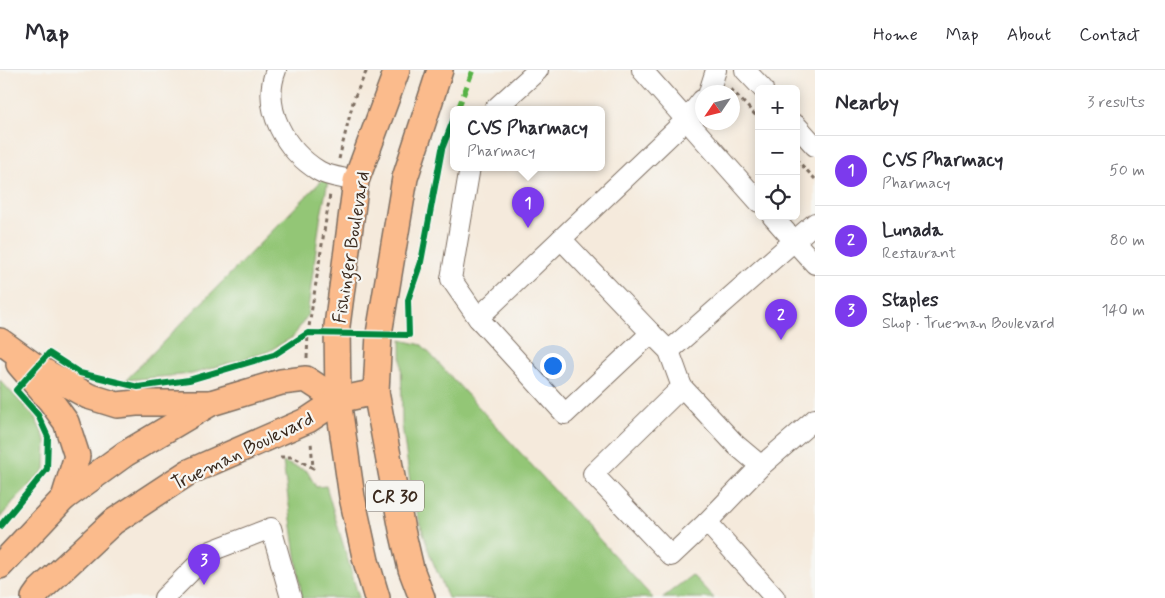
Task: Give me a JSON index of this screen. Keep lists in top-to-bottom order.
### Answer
{
  "streets": {
    "main road": ["Fishinger Boulevard", "Trueman Boulevard", "CR 30"]
  },
  "crossings": [
    ["Fishinger Boulevard", "Trueman Boulevard"],
    ["Fishinger Boulevard", "CR 30"],
    ["Trueman Boulevard", "CR 30"]
  ],
  "north": "bottom left",
  "page": {
    "header": "Map",
    "nav": [
      "Home",
      "Map",
      "About",
      "Contact"
    ],
    "heading": ["Nearby", "3 results"],
    "map_buttons": ["+", "−"],
    "popup": ["CVS Pharmacy", "Pharmacy"],
    "list": [
      {
        "mark": "1",
        "name": "CVS Pharmacy",
        "note": "Pharmacy",
        "value": "50 m"
      },
      {
        "mark": "2",
        "name": "Lunada",
        "note": "Restaurant",
        "value": "80 m"
      },
      {
        "mark": "3",
        "name": "Staples",
        "note": "Shop · Trueman Boulevard",
        "value": "140 m"
      }
    ],
    "pins": ["1", "2", "3"]
  }
}
